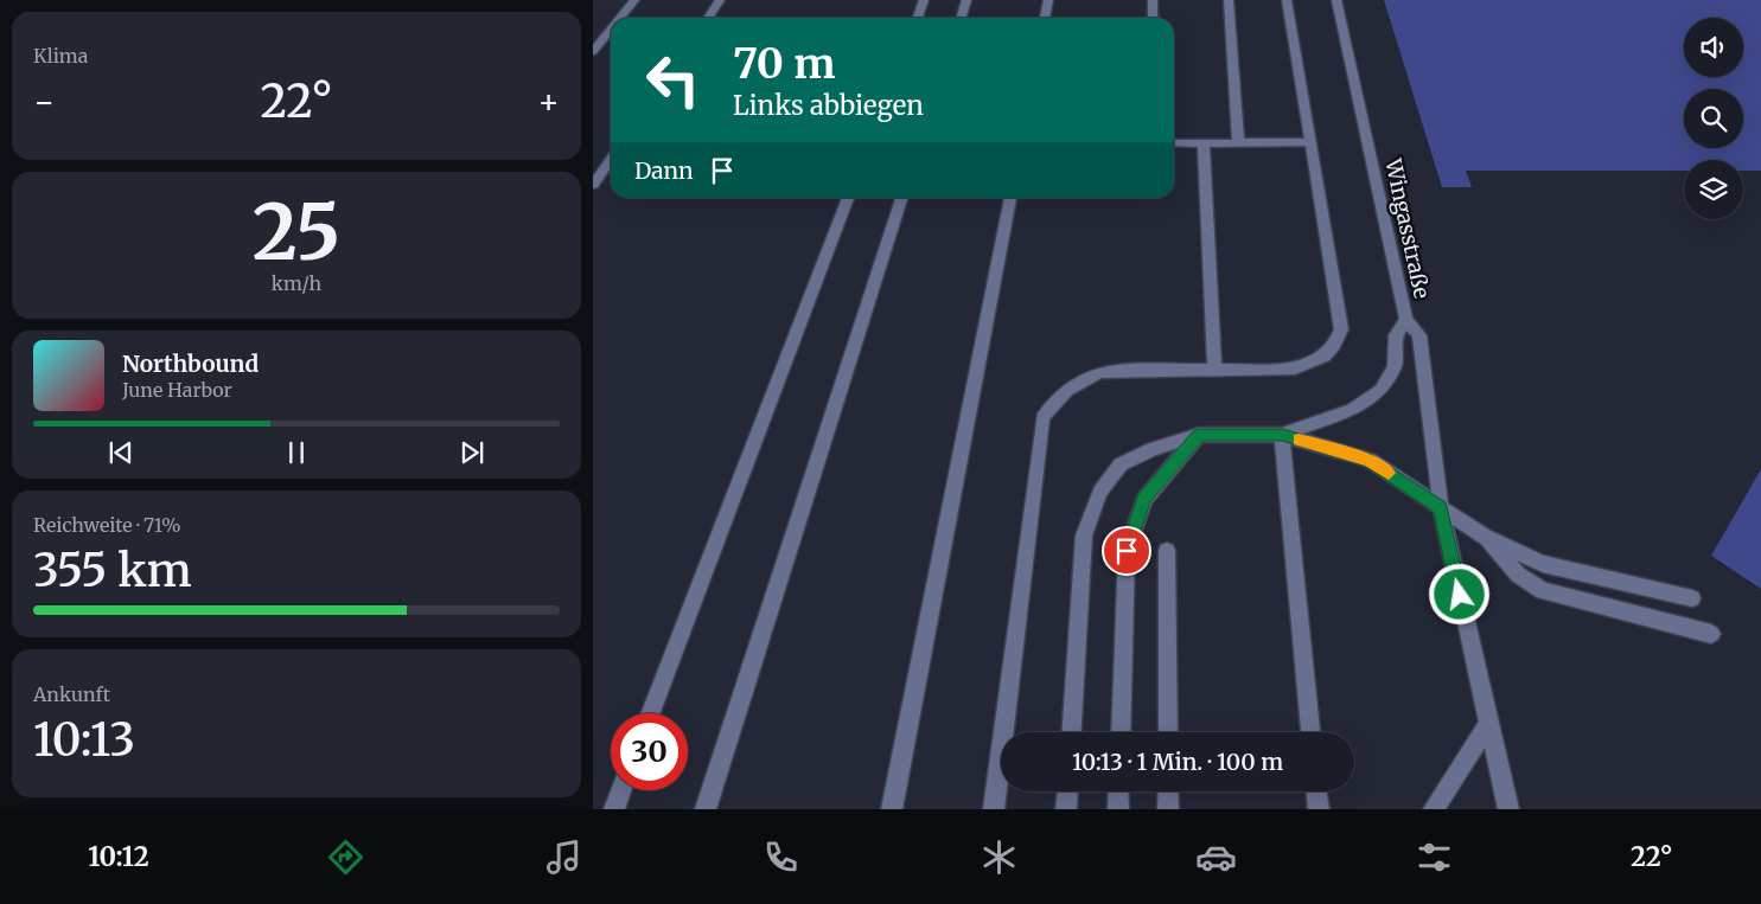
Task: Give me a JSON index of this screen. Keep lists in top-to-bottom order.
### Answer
{
  "streets": {
    "street": ["Wingasstraße"]
  },
  "page": {
    "tile": [
      "Klima",
      ["25", "km/h"],
      ["Reichweite · 71%", "355 km"],
      ["Ankunft", "10:13"]
    ],
    "turn": ["70 m", "Links abbiegen"],
    "heat": ["−", "22°", "+"],
    "then": "Dann",
    "song": ["Northbound", "June Harbor"],
    "limit": "30",
    "trip": "10:13 · 1 Min. · 100 m",
    "tabs": ["10:12", "22°"]
  }
}
